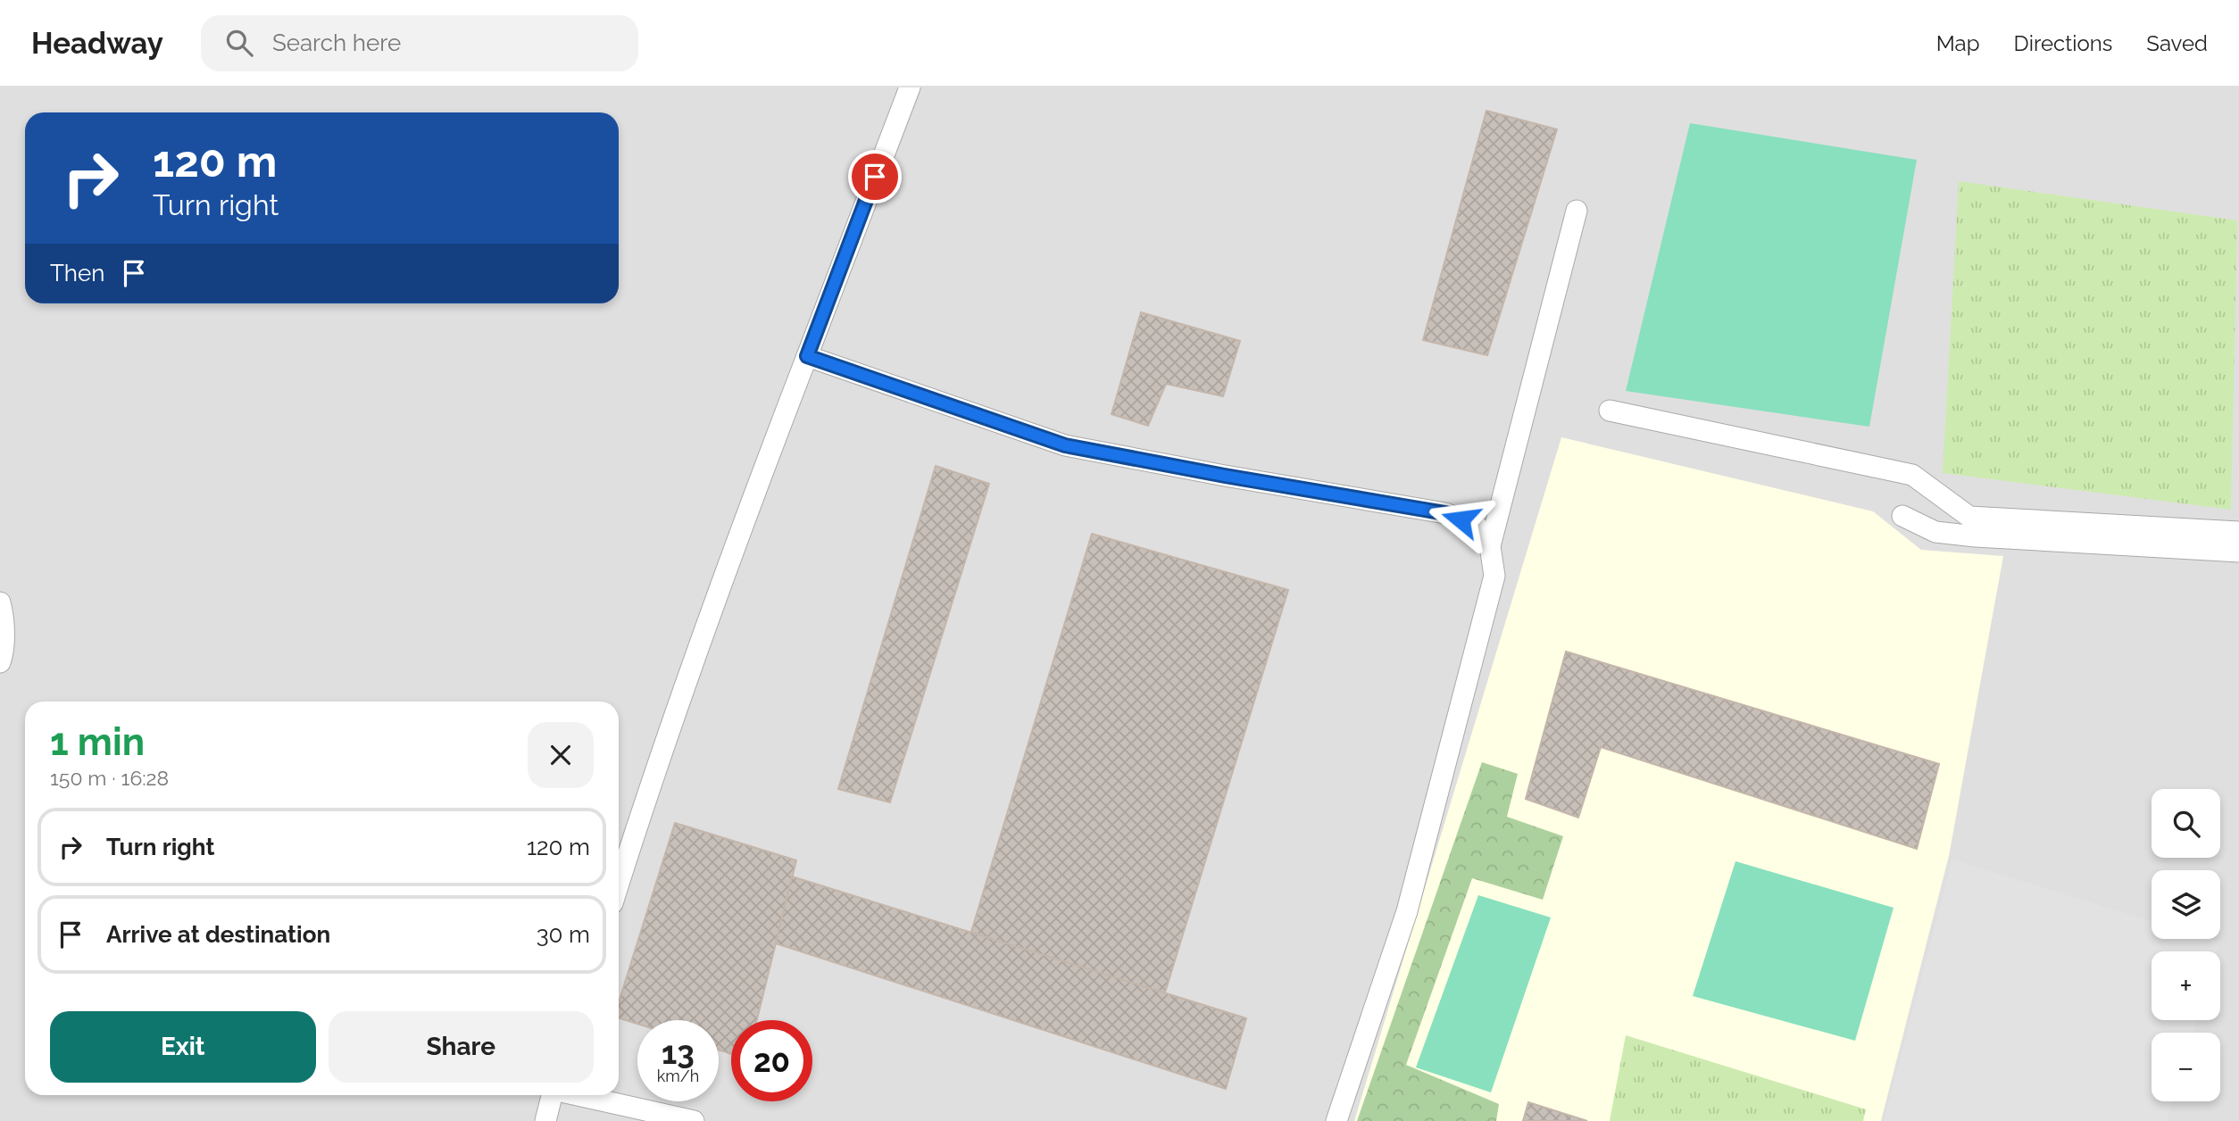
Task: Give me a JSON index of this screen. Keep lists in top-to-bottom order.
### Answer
{
  "page": {
    "header": "Headway",
    "search": "Search here",
    "nav": ["Map", "Directions", "Saved"],
    "turn": ["120 m", "Turn right"],
    "then": "Then",
    "heading": ["1 min", "150 m · 16:28"],
    "map_buttons": ["+", "−"],
    "list": [
      {
        "name": "Turn right",
        "value": "120 m"
      },
      {
        "name": "Arrive at destination",
        "value": "30 m"
      }
    ],
    "buttons": ["Exit", "Share"],
    "speed": "13 km/h",
    "limit": "20"
  }
}
